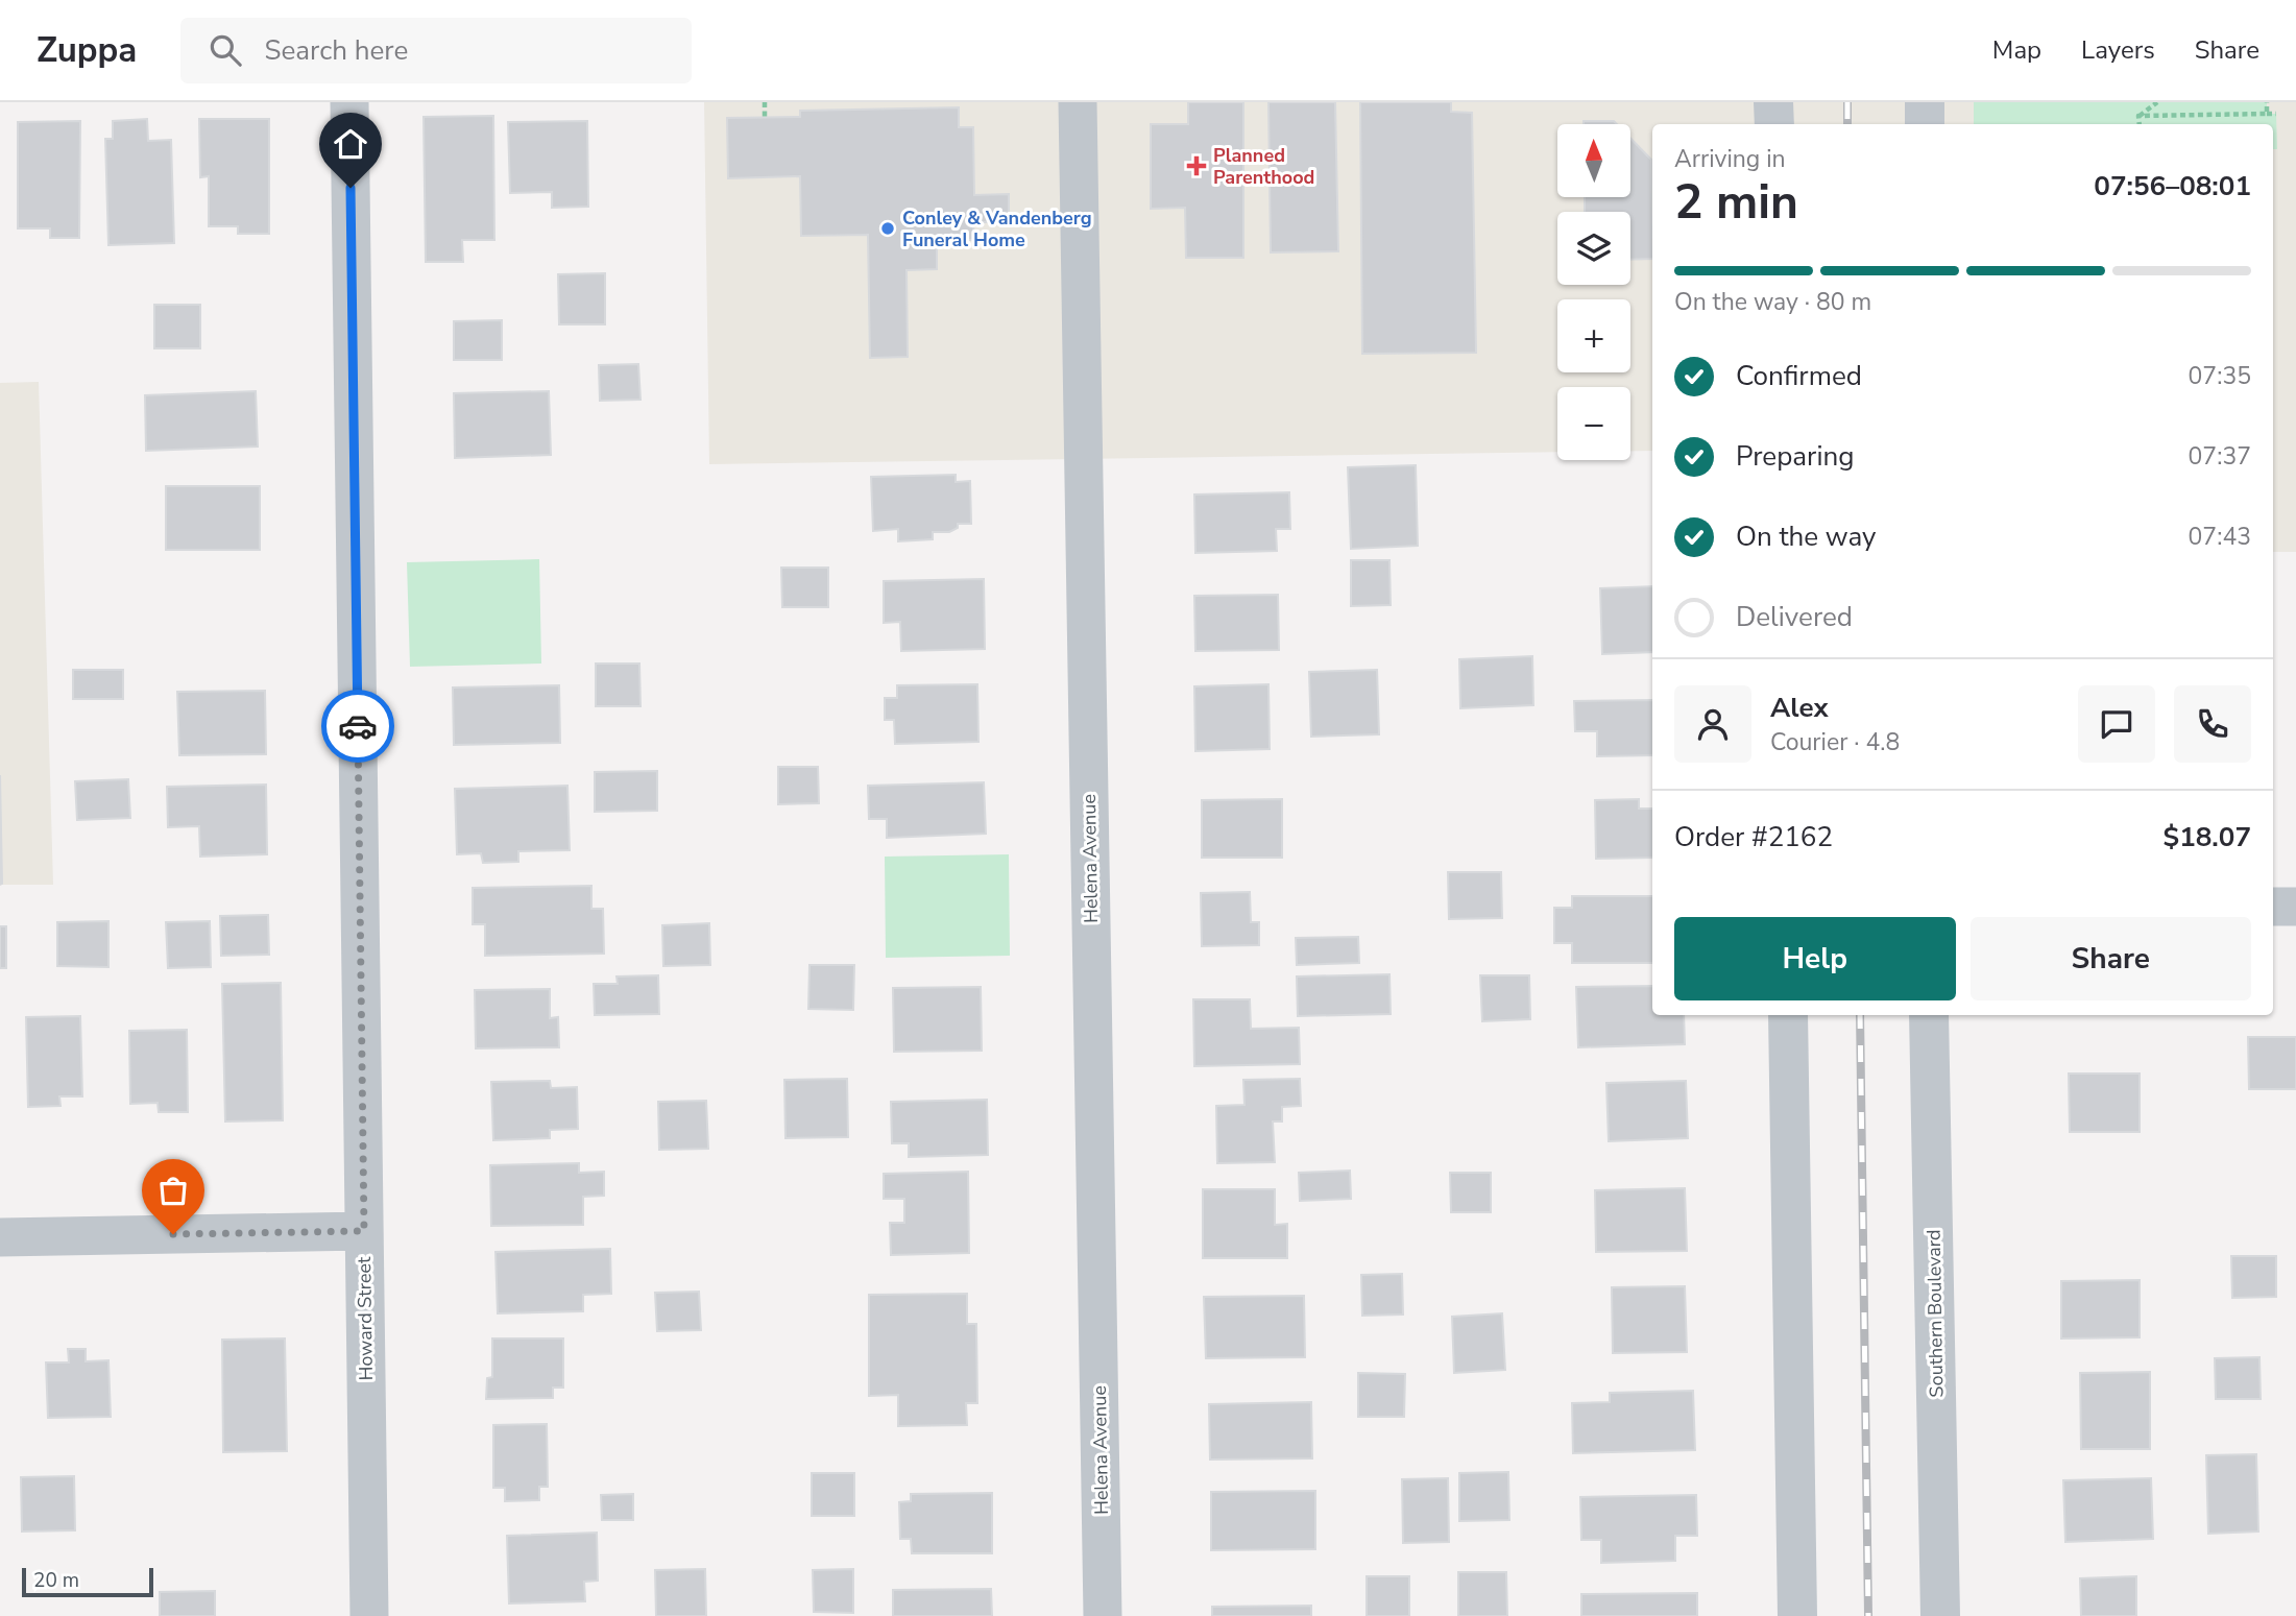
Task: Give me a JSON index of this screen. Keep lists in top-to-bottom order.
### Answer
{
  "streets": {
    "street": ["Helena Avenue", "Southern Boulevard", "Howard Street"]
  },
  "places": {
    "health": ["Planned Parenthood"],
    "other": ["Conley & Vandenberg Funeral Home"]
  },
  "scale_bar": "20 m",
  "north": "top",
  "page": {
    "header": "Zuppa",
    "search": "Search here",
    "nav": ["Map", "Layers", "Share"],
    "map_buttons": ["+", "−"],
    "heading": ["2 min", "Arriving in", "07:56–08:01"],
    "panel": [
      "Alex",
      "Courier · 4.8",
      "Order #2162",
      "$18.07"
    ],
    "bar": "On the way · 80 m",
    "list": [
      ["Confirmed", "07:35"],
      ["Preparing", "07:37"],
      ["On the way", "07:43"],
      "Delivered"
    ],
    "buttons": ["Help", "Share"],
    "scale": "20 m"
  }
}
